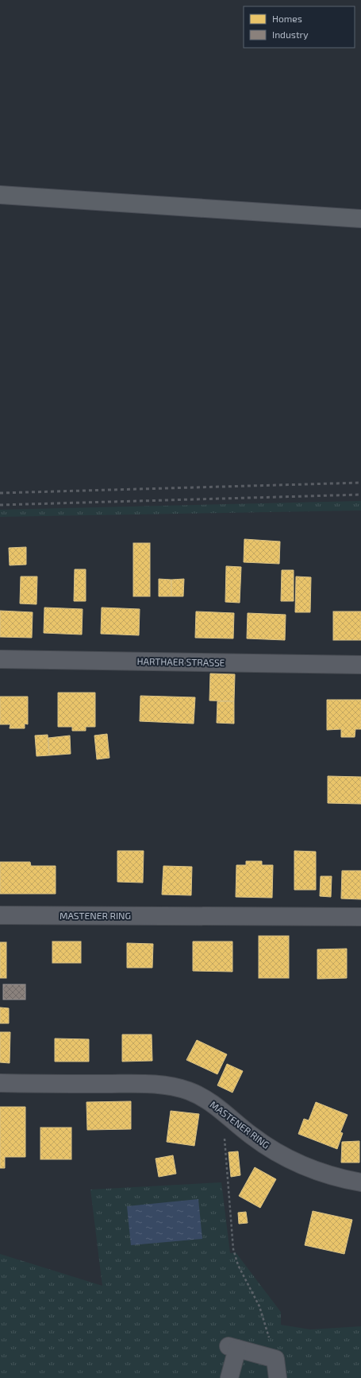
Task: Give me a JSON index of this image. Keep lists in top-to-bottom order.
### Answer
{
  "streets": {
    "street": ["HARTHAER STRASSE", "MASTENER RING"]
  },
  "legend": ["Homes", "Industry"]
}
